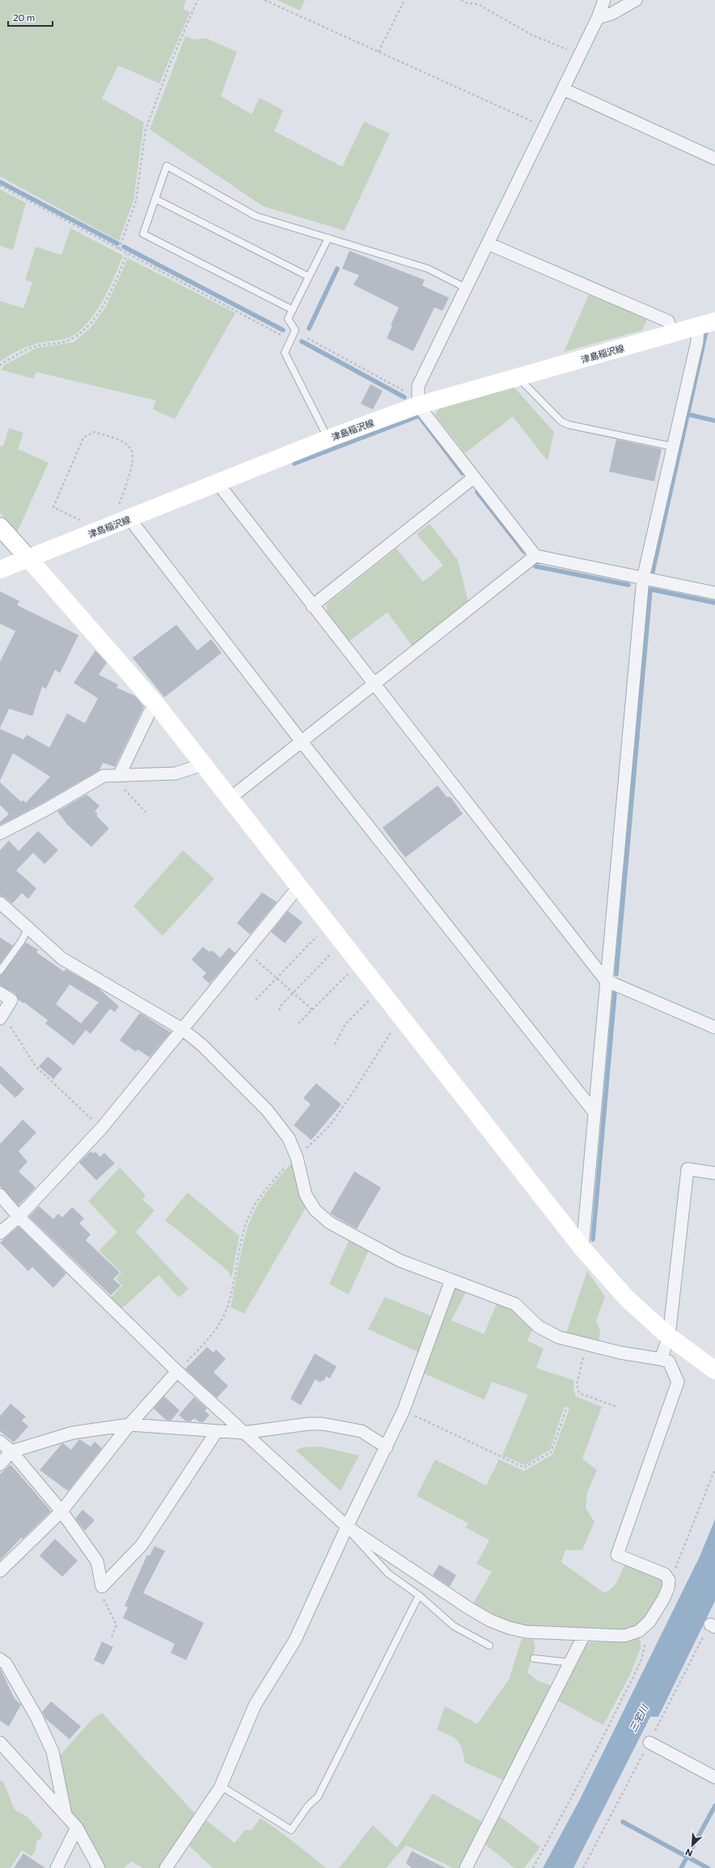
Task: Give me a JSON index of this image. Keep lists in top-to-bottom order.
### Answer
{
  "streets": {
    "street": ["津島稲沢線"]
  },
  "water": ["三宅川"],
  "scale_bar": "20 m",
  "north": "bottom left"
}
